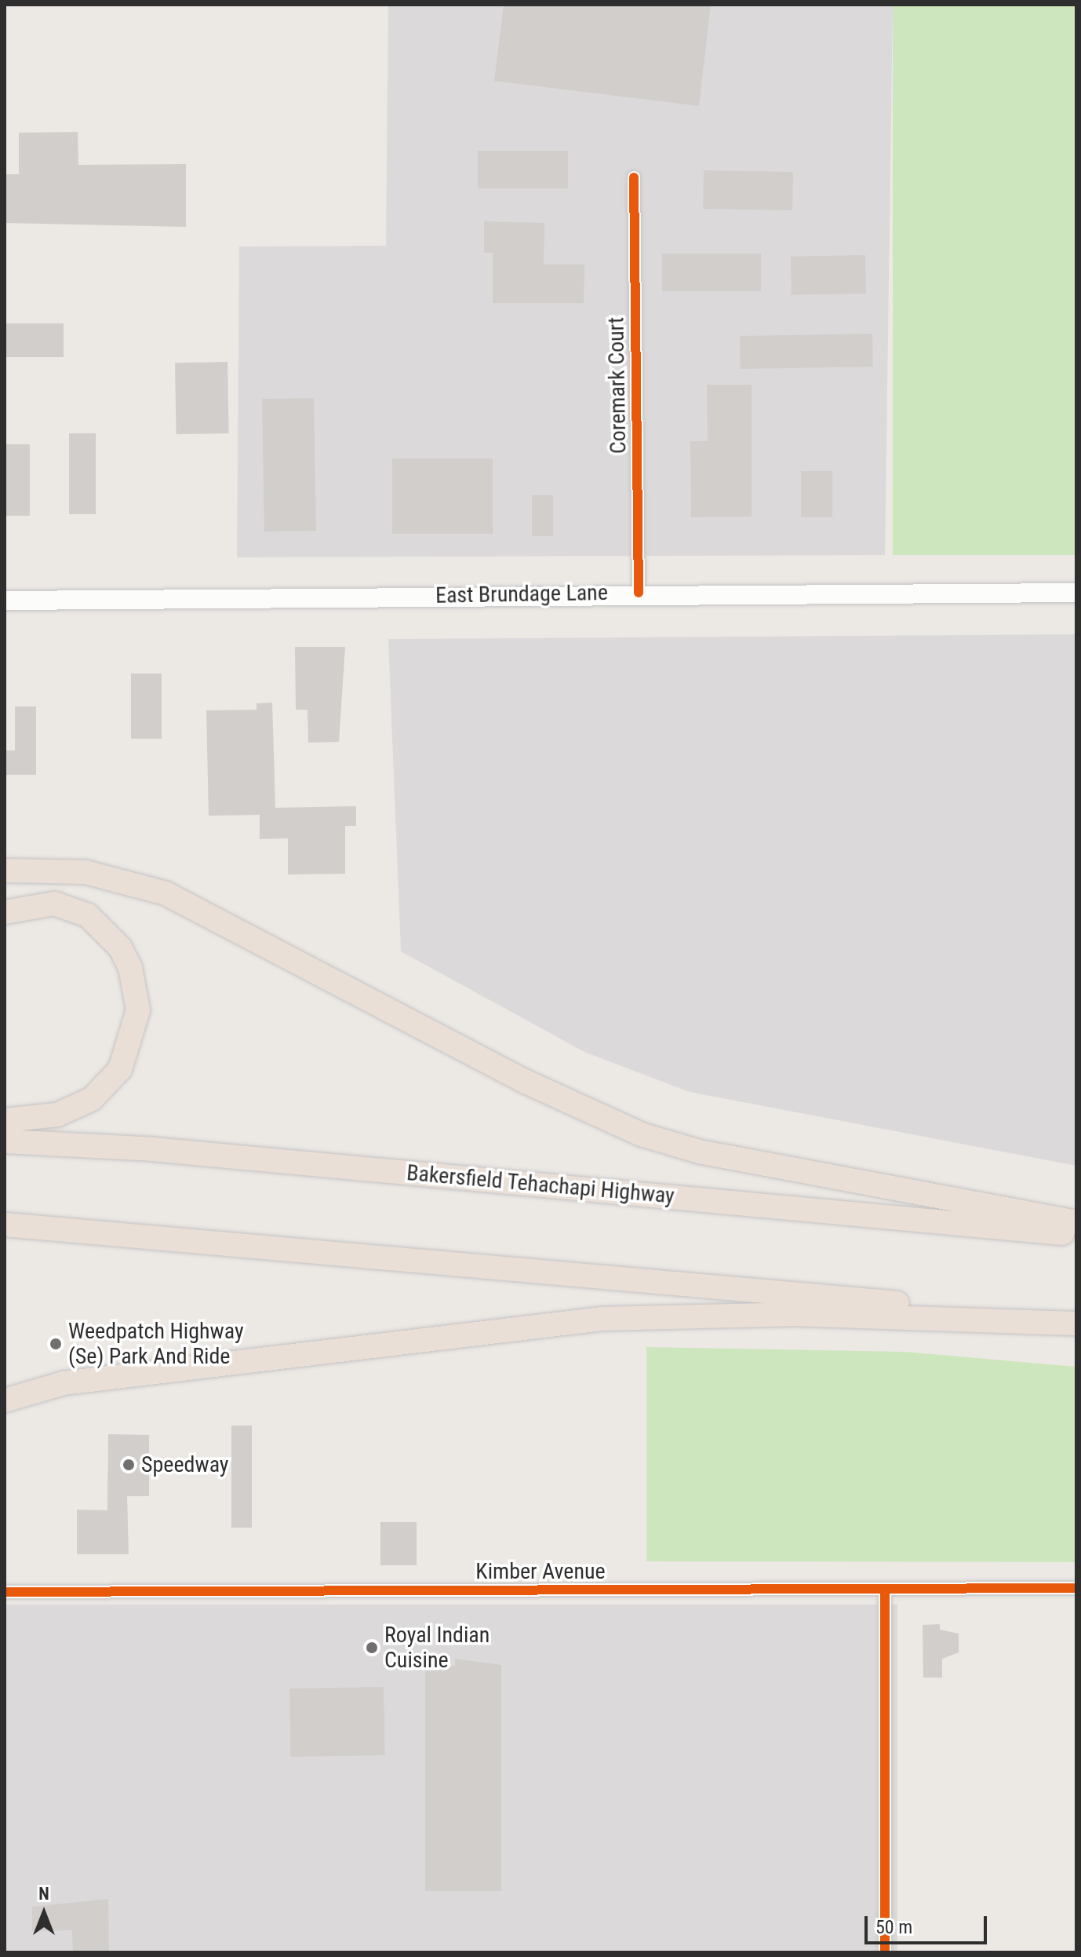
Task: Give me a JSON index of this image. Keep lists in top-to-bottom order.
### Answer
{
  "streets": {
    "highway": ["Bakersfield Tehachapi Highway"],
    "main road": ["East Brundage Lane"],
    "street": ["Coremark Court", "Kimber Avenue"]
  },
  "crossings": [
    ["Coremark Court", "East Brundage Lane"]
  ],
  "places": ["Weedpatch Highway (Se) Park And Ride", "Speedway", "Royal Indian Cuisine"],
  "scale_bar": "50 m",
  "north": "top"
}
